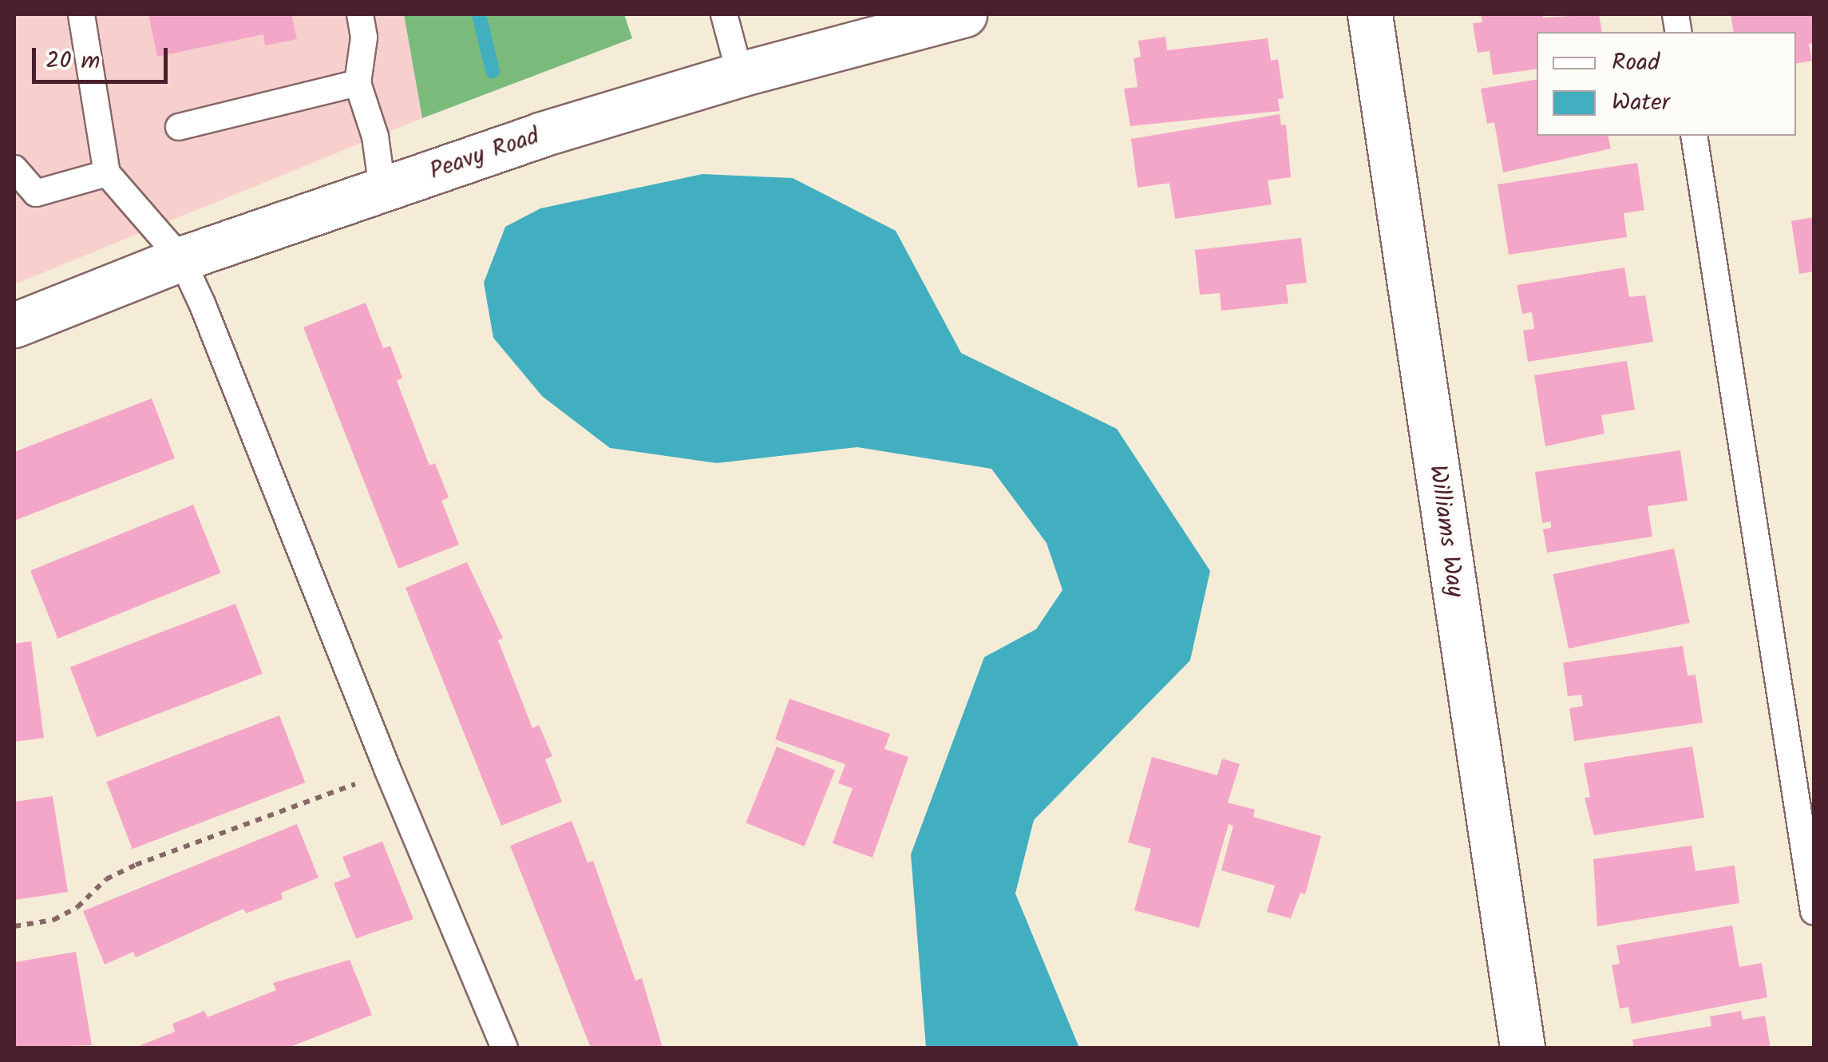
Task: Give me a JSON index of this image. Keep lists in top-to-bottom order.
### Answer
{
  "streets": {
    "street": ["Peavy Road", "Williams Way"]
  },
  "legend": ["Road", "Water"],
  "scale_bar": "20 m"
}
